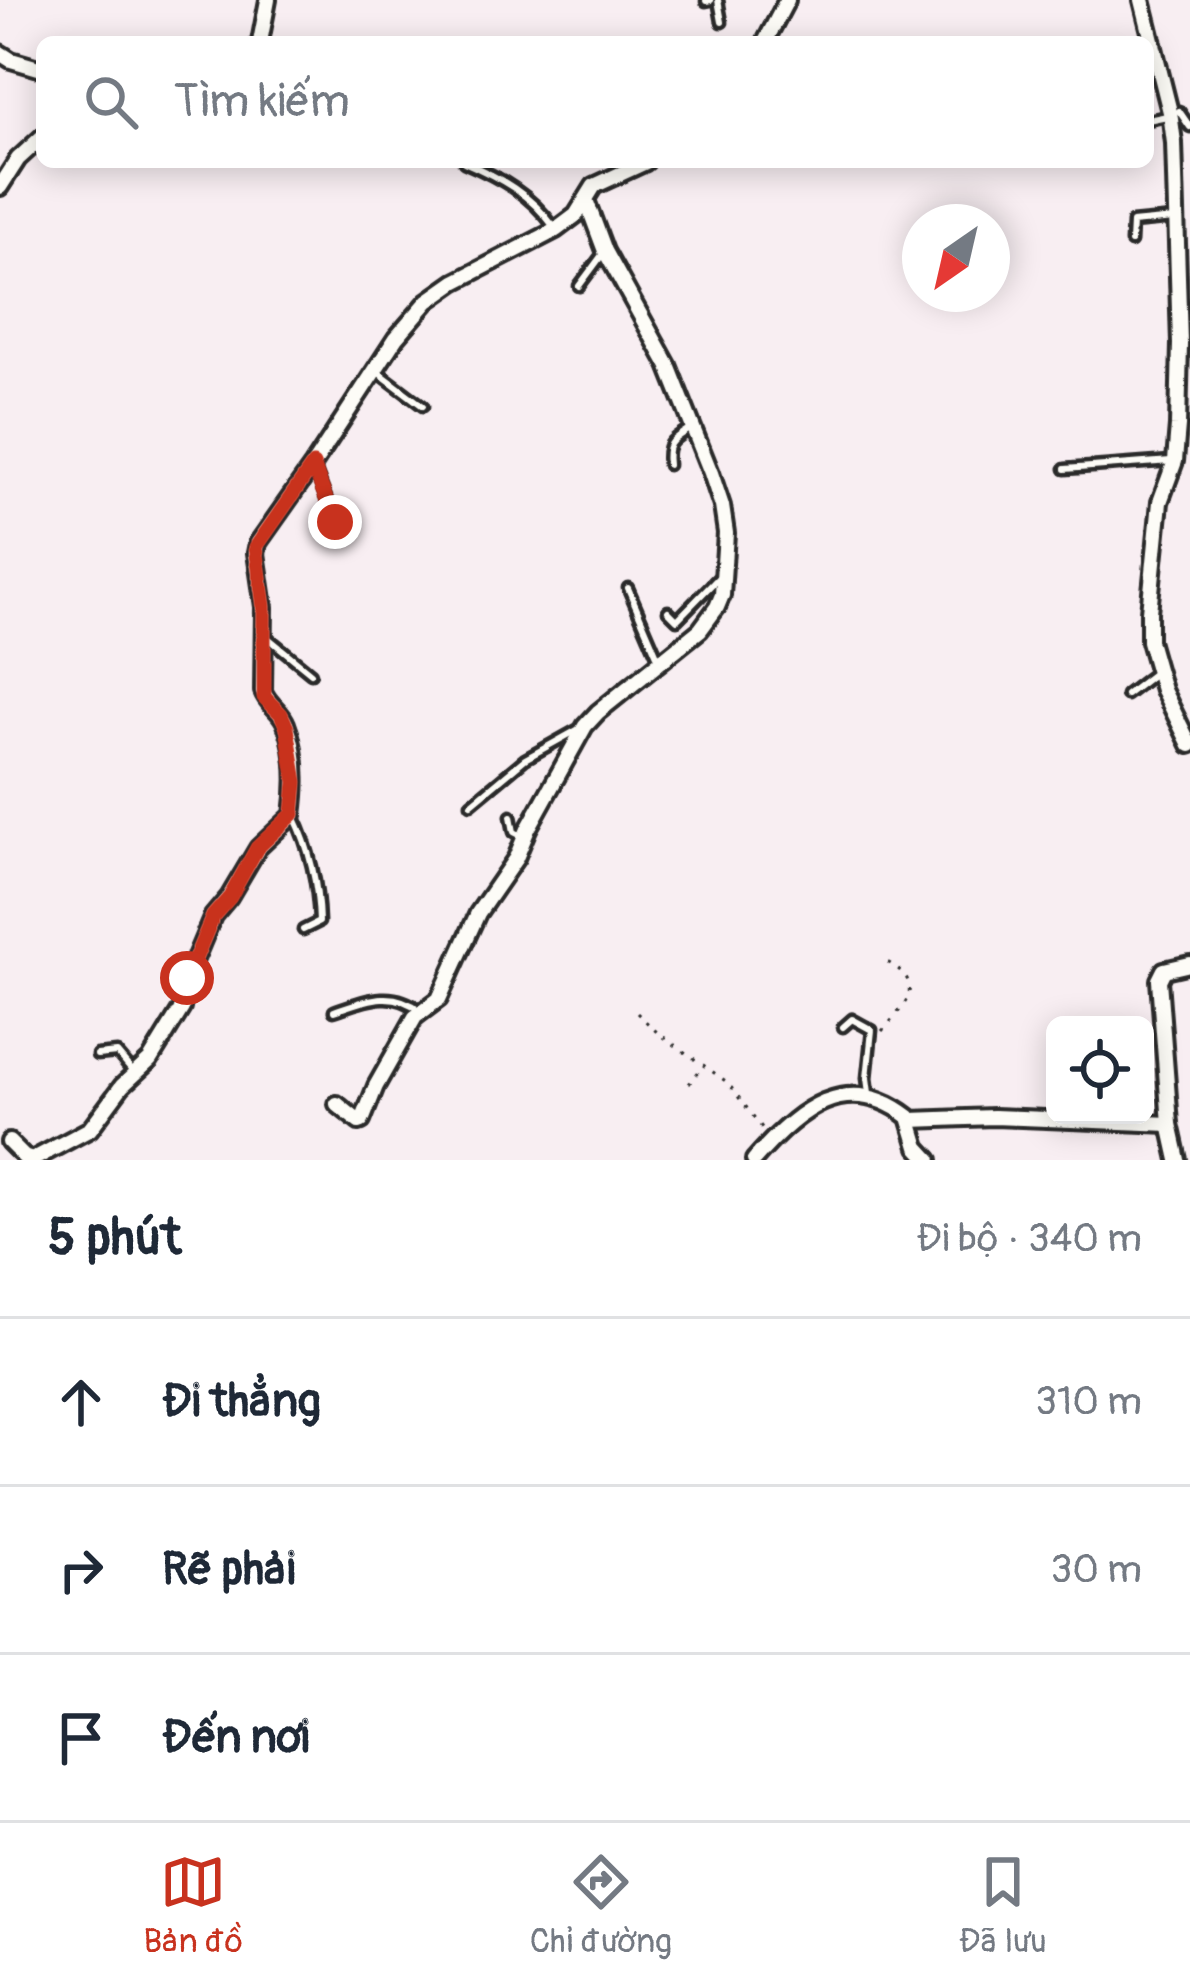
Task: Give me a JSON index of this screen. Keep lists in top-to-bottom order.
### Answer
{
  "north": "bottom left",
  "page": {
    "search": "Tìm kiếm",
    "heading": ["5 phút", "Đi bộ · 340 m"],
    "list": [
      ["Đi thẳng", "310 m"],
      ["Rẽ phải", "30 m"],
      "Đến nơi"
    ],
    "nav": ["Bản đồ", "Chỉ đường", "Đã lưu"]
  }
}
